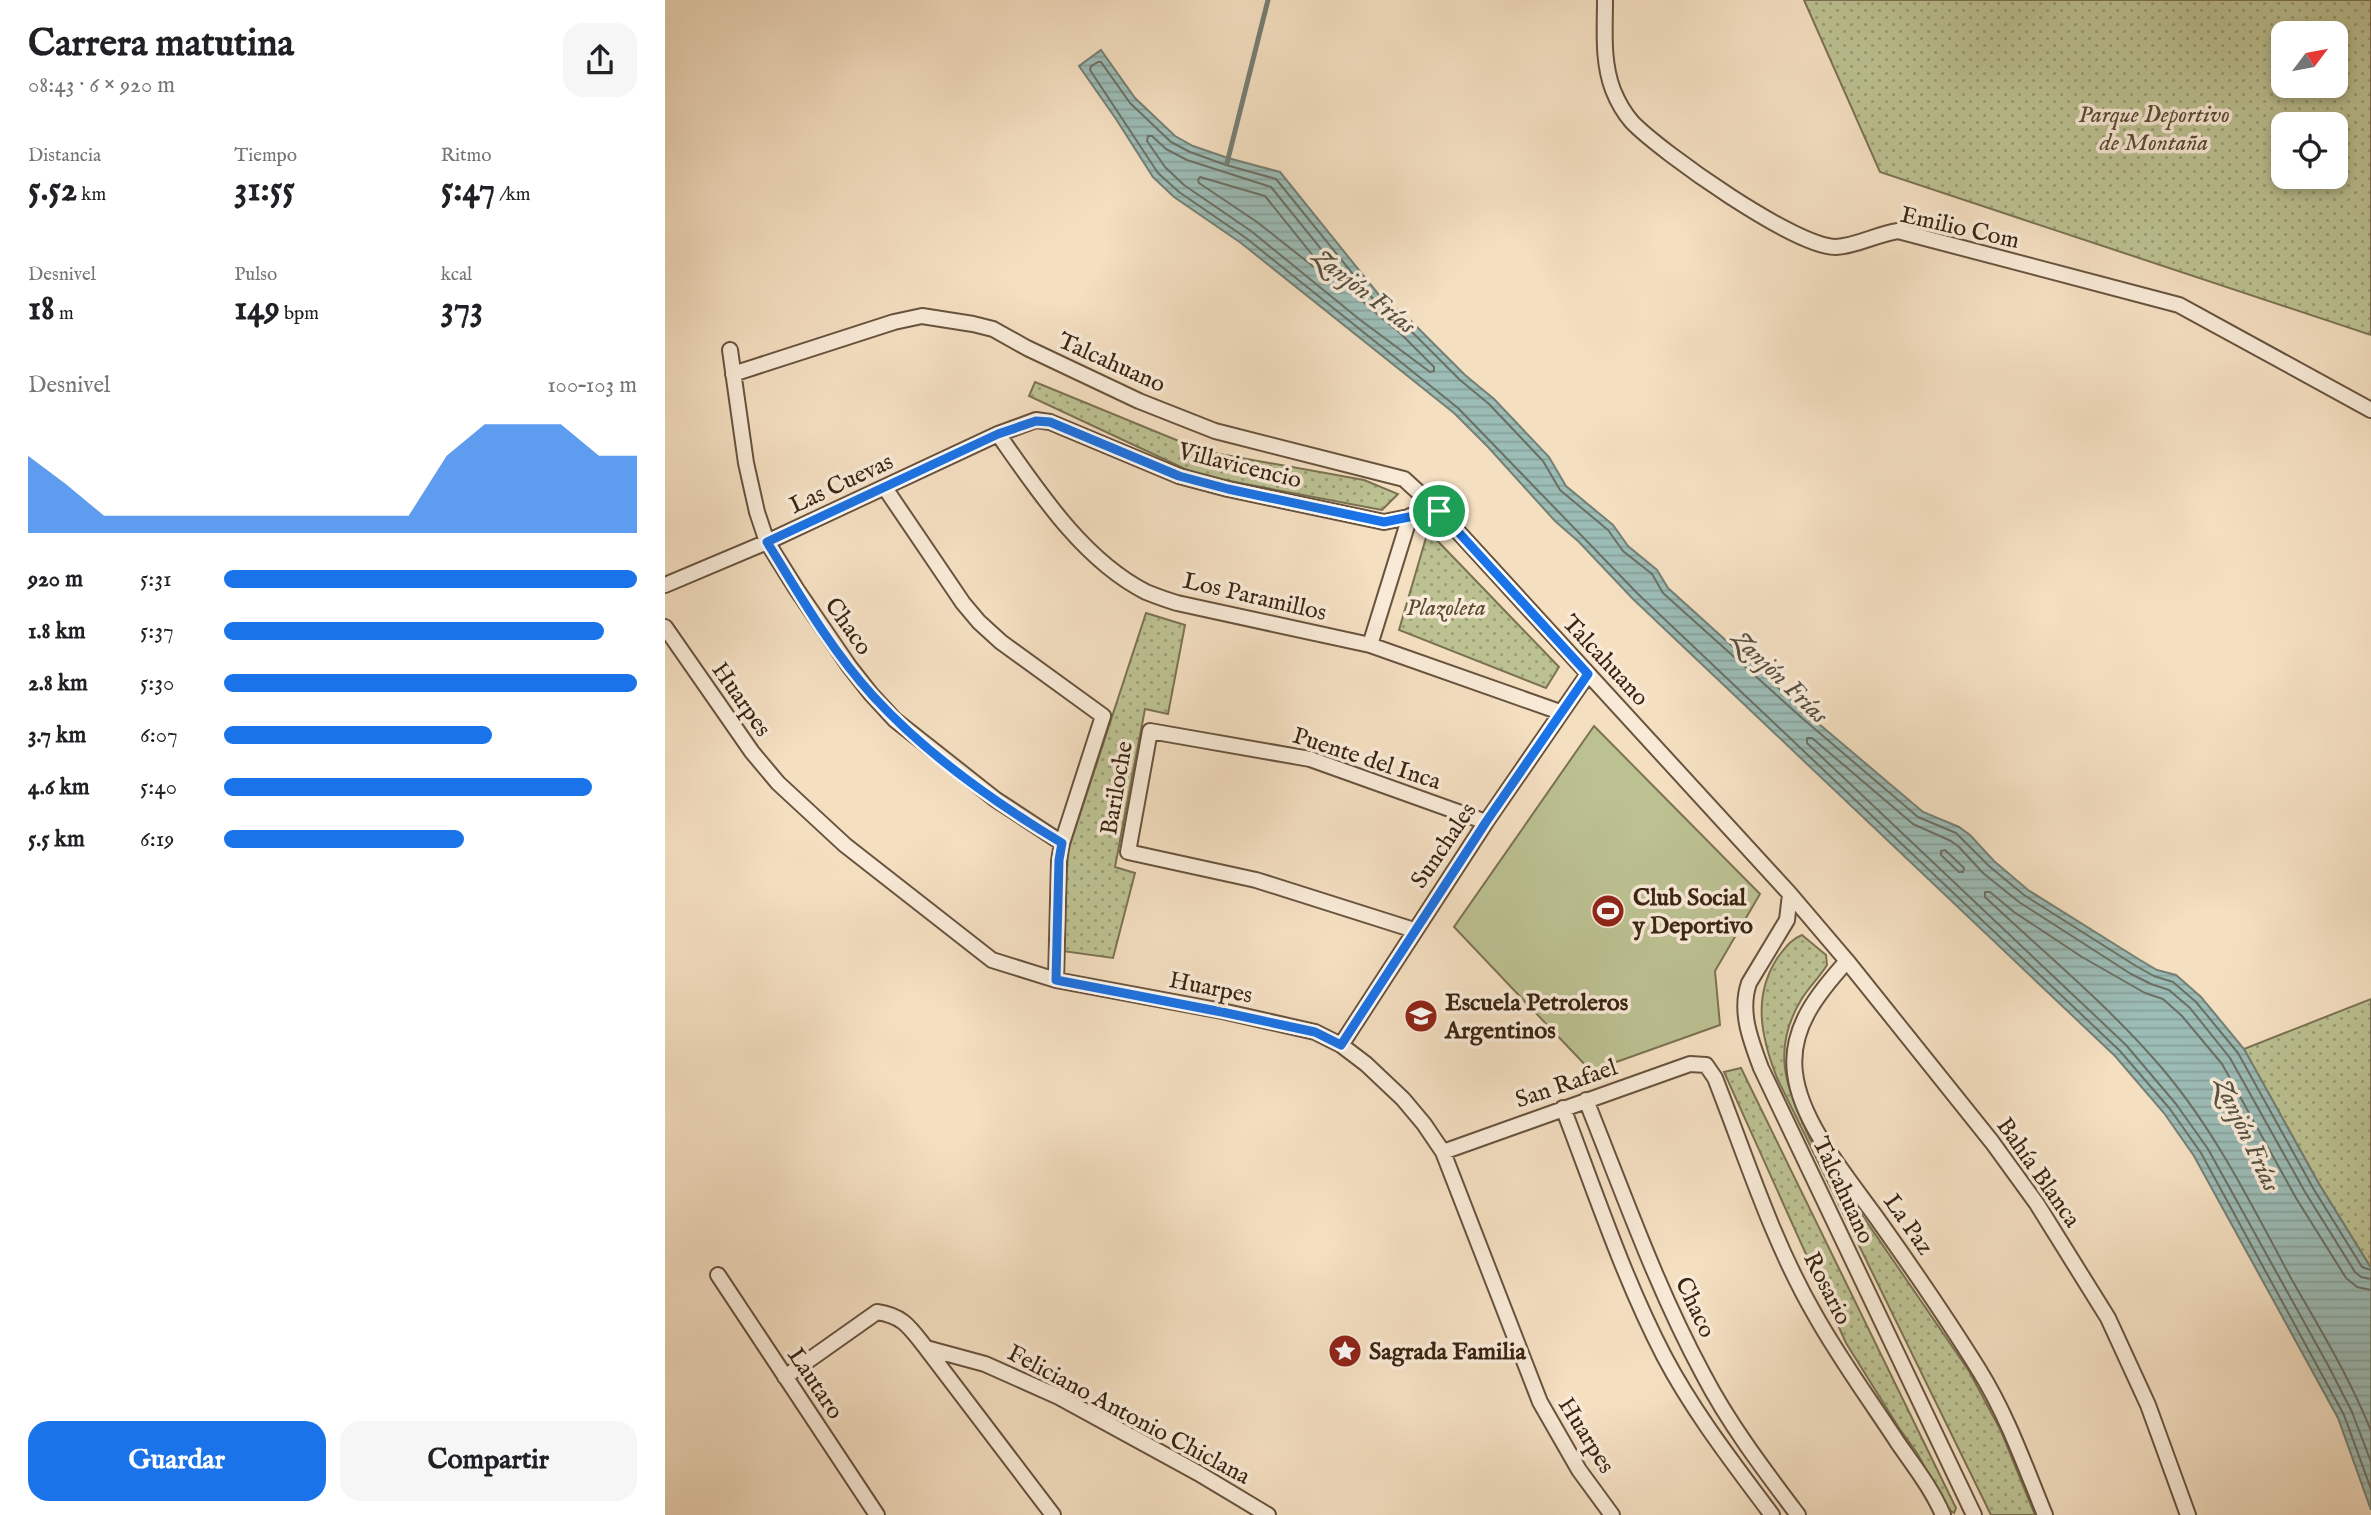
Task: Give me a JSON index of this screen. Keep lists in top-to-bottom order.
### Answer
{
  "streets": {
    "street": [
      "Emilio Com",
      "Talcahuano",
      "Villavicencio",
      "Las Cuevas",
      "Los Paramillos",
      "Chaco",
      "Huarpes",
      "Puente del Inca",
      "Bariloche",
      "Sunchales",
      "San Rafael",
      "Bahía Blanca",
      "La Paz",
      "Rosario",
      "Lautaro",
      "Feliciano Antonio Chiclana"
    ]
  },
  "crossings": [
    ["Talcahuano", "Villavicencio"],
    ["Talcahuano", "Chaco"],
    ["Talcahuano", "Sunchales"],
    ["Talcahuano", "Bahía Blanca"],
    ["Villavicencio", "Las Cuevas"],
    ["Las Cuevas", "Los Paramillos"],
    ["Las Cuevas", "Chaco"],
    ["Los Paramillos", "Sunchales"],
    ["Chaco", "San Rafael"],
    ["Huarpes", "Sunchales"],
    ["Huarpes", "San Rafael"],
    ["Puente del Inca", "Bariloche"],
    ["Puente del Inca", "Sunchales"],
    ["Bariloche", "Sunchales"],
    ["San Rafael", "Rosario"],
    ["Bahía Blanca", "La Paz"]
  ],
  "water": ["Zanjón Frías"],
  "parks": ["Parque Deportivo de Montaña", "Plazoleta"],
  "places": {
    "sports": ["Club Social y Deportivo"],
    "school or university": ["Escuela Petroleros Argentinos"],
    "place": ["Sagrada Familia"]
  },
  "north": "top right",
  "page": {
    "heading": ["Carrera matutina", "08:43 · 6 × 920 m"],
    "stats": [
      ["Distancia", "5.52 km"],
      ["Tiempo", "31:55"],
      ["Ritmo", "5:47 /km"],
      ["Desnivel", "18 m"],
      ["Pulso", "149 bpm"],
      ["kcal", "373"]
    ],
    "chart": ["Desnivel", "100–103 m"],
    "list": [
      {
        "name": "920 m",
        "note": "5:31"
      },
      {
        "name": "1.8 km",
        "note": "5:37"
      },
      {
        "name": "2.8 km",
        "note": "5:30"
      },
      {
        "name": "3.7 km",
        "note": "6:07"
      },
      {
        "name": "4.6 km",
        "note": "5:40"
      },
      {
        "name": "5.5 km",
        "note": "6:19"
      }
    ],
    "buttons": ["Guardar", "Compartir"]
  }
}
